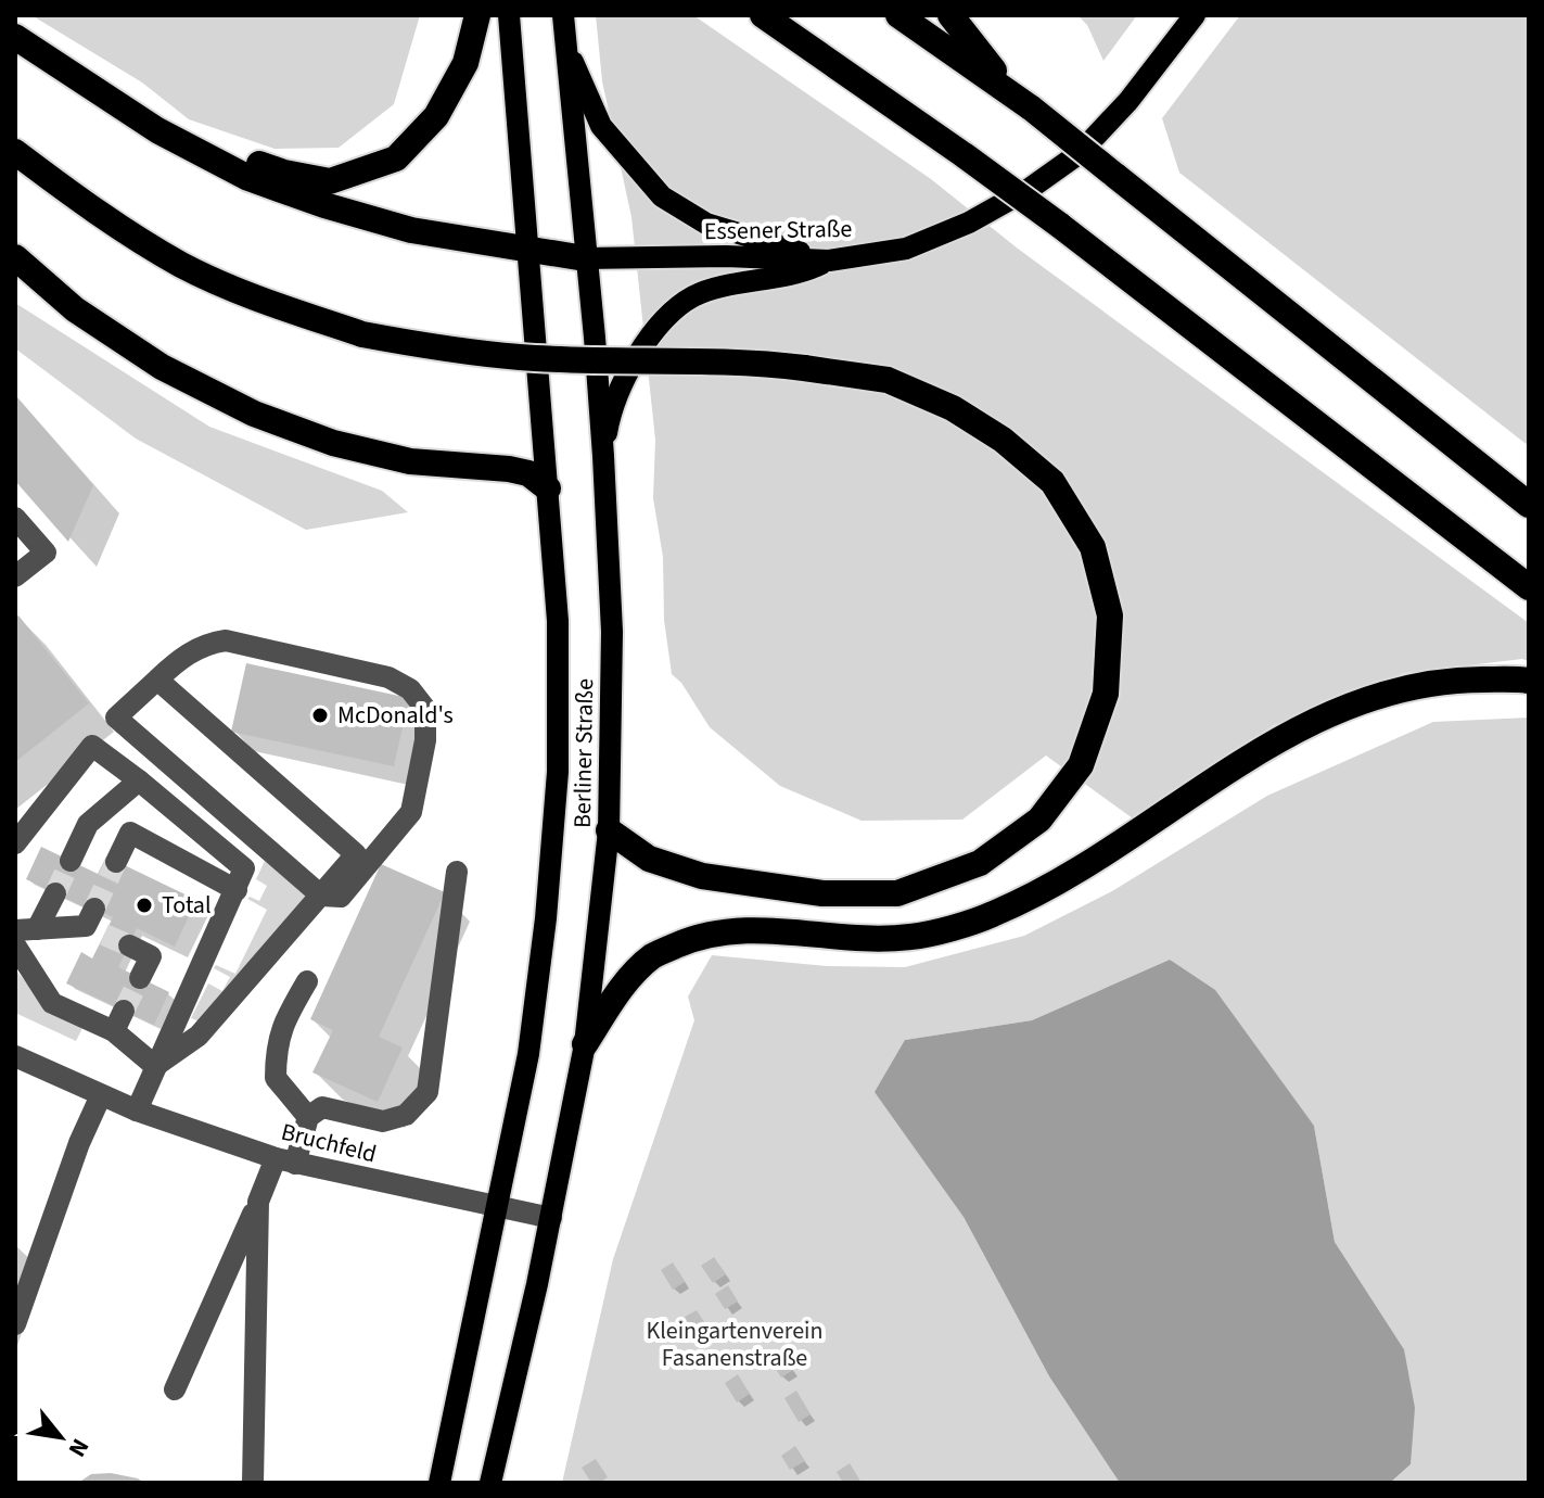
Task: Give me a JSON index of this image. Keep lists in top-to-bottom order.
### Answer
{
  "streets": {
    "main road": ["Essener Straße", "Berliner Straße"],
    "street": ["Bruchfeld"]
  },
  "crossings": [
    ["Essener Straße", "Berliner Straße"],
    ["Berliner Straße", "Bruchfeld"]
  ],
  "parks": ["Kleingartenverein Fasanenstraße"],
  "places": ["McDonald's", "Total"],
  "north": "bottom right"
}
